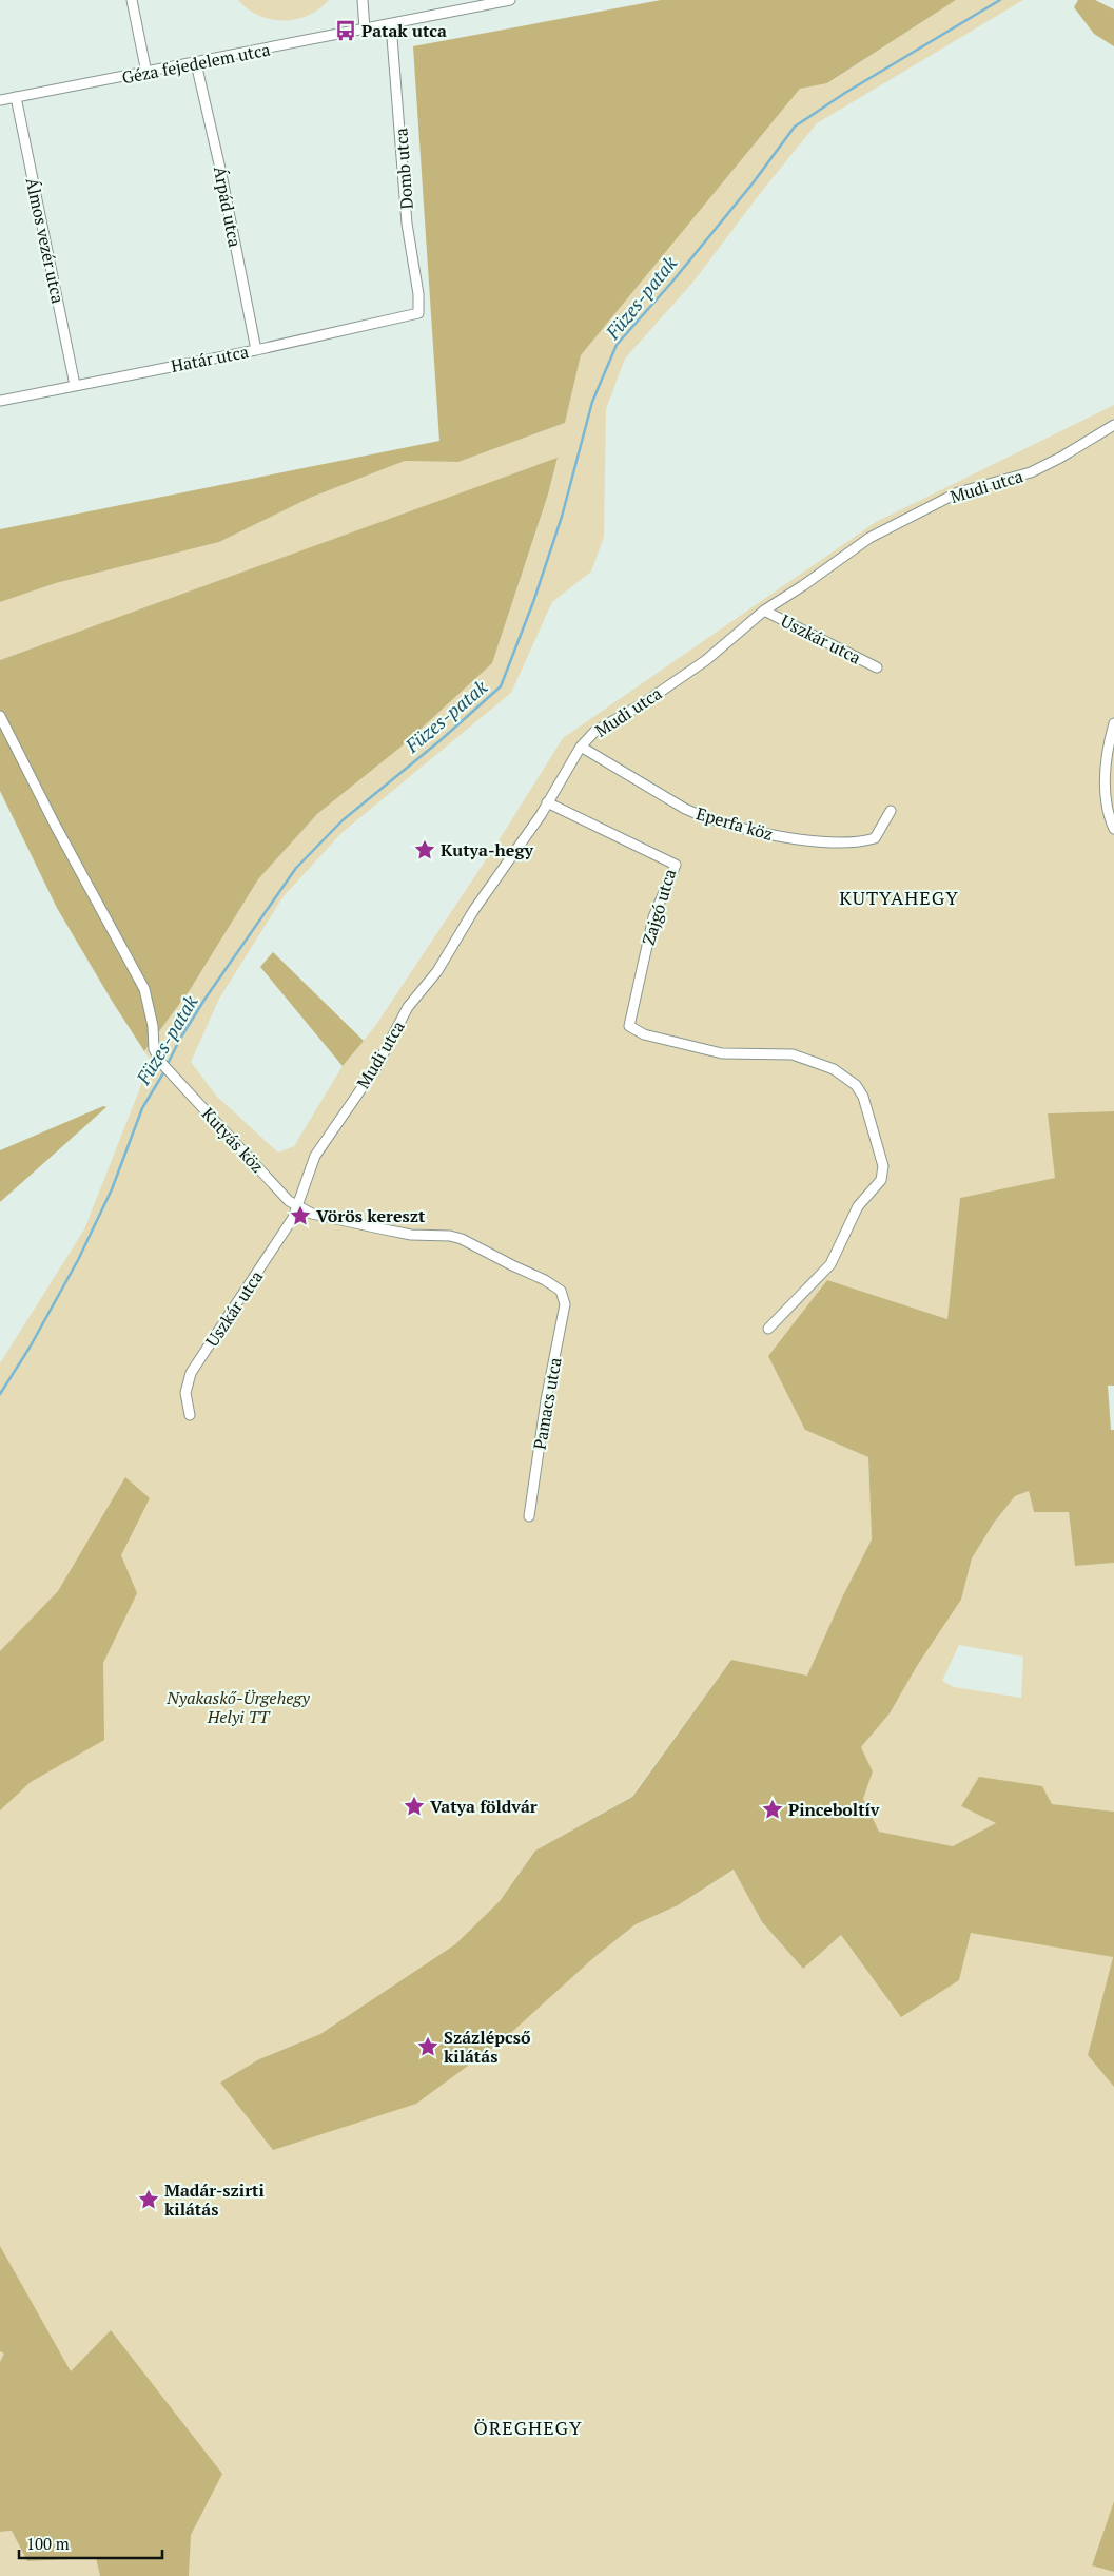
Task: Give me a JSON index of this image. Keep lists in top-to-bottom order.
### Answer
{
  "streets": {
    "street": [
      "Géza fejedelem utca",
      "Domb utca",
      "Árpád utca",
      "Álmos vezér utca",
      "Határ utca",
      "Mudi utca",
      "Uszkár utca",
      "Eperfa köz",
      "Zajgó utca",
      "Kutyás köz",
      "Pamacs utca"
    ]
  },
  "crossings": [
    ["Géza fejedelem utca", "Domb utca"],
    ["Géza fejedelem utca", "Árpád utca"],
    ["Géza fejedelem utca", "Álmos vezér utca"],
    ["Domb utca", "Határ utca"],
    ["Árpád utca", "Határ utca"],
    ["Álmos vezér utca", "Határ utca"],
    ["Mudi utca", "Uszkár utca"],
    ["Mudi utca", "Eperfa köz"],
    ["Mudi utca", "Zajgó utca"],
    ["Mudi utca", "Kutyás köz"],
    ["Mudi utca", "Pamacs utca"],
    ["Uszkár utca", "Kutyás köz"],
    ["Uszkár utca", "Pamacs utca"],
    ["Kutyás köz", "Pamacs utca"]
  ],
  "districts": ["KUTYAHEGY", "ÖREGHEGY"],
  "water": ["Füzes-patak"],
  "parks": ["Nyakaskő-Ürgehegy Helyi TT"],
  "places": {
    "bus stop": ["Patak utca"],
    "place": [
      "Kutya-hegy",
      "Vörös kereszt",
      "Vatya földvár",
      "Pinceboltív",
      "Százlépcső kilátás",
      "Madár-szirti kilátás"
    ]
  },
  "scale_bar": "100 m"
}
